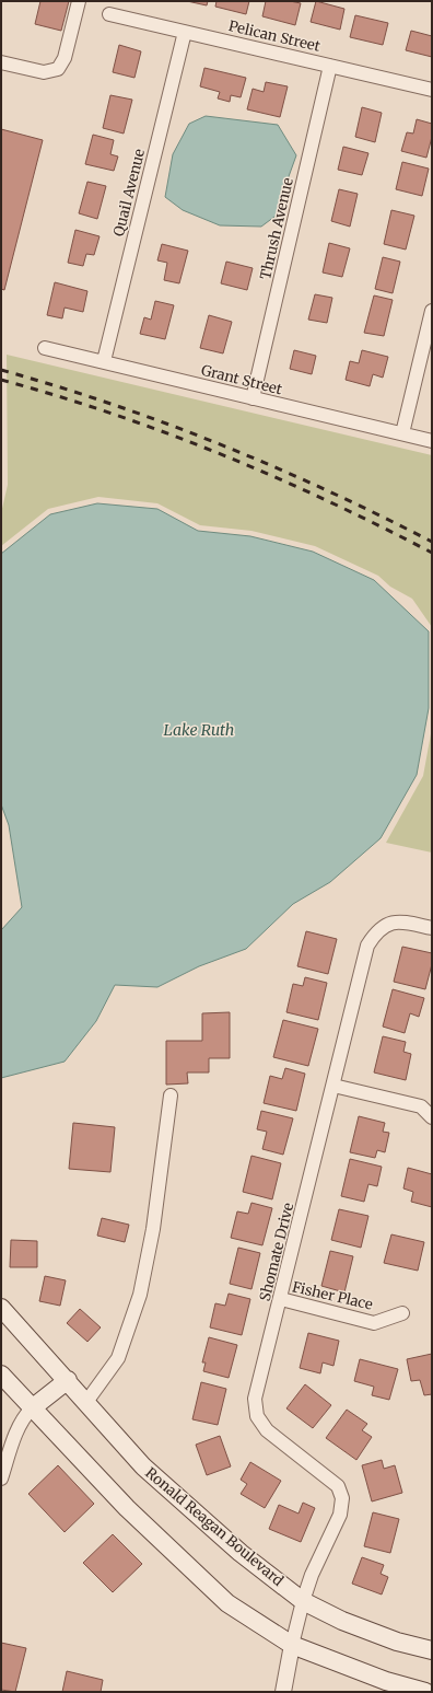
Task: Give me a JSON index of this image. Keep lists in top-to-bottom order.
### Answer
{
  "streets": {
    "main road": ["Ronald Reagan Boulevard"],
    "street": [
      "Pelican Street",
      "Quail Avenue",
      "Thrush Avenue",
      "Grant Street",
      "Shomate Drive",
      "Fisher Place"
    ]
  },
  "crossings": [
    ["Pelican Street", "Quail Avenue"],
    ["Pelican Street", "Thrush Avenue"],
    ["Quail Avenue", "Grant Street"],
    ["Thrush Avenue", "Grant Street"],
    ["Shomate Drive", "Fisher Place"],
    ["Shomate Drive", "Ronald Reagan Boulevard"]
  ],
  "water": ["Lake Ruth"]
}
